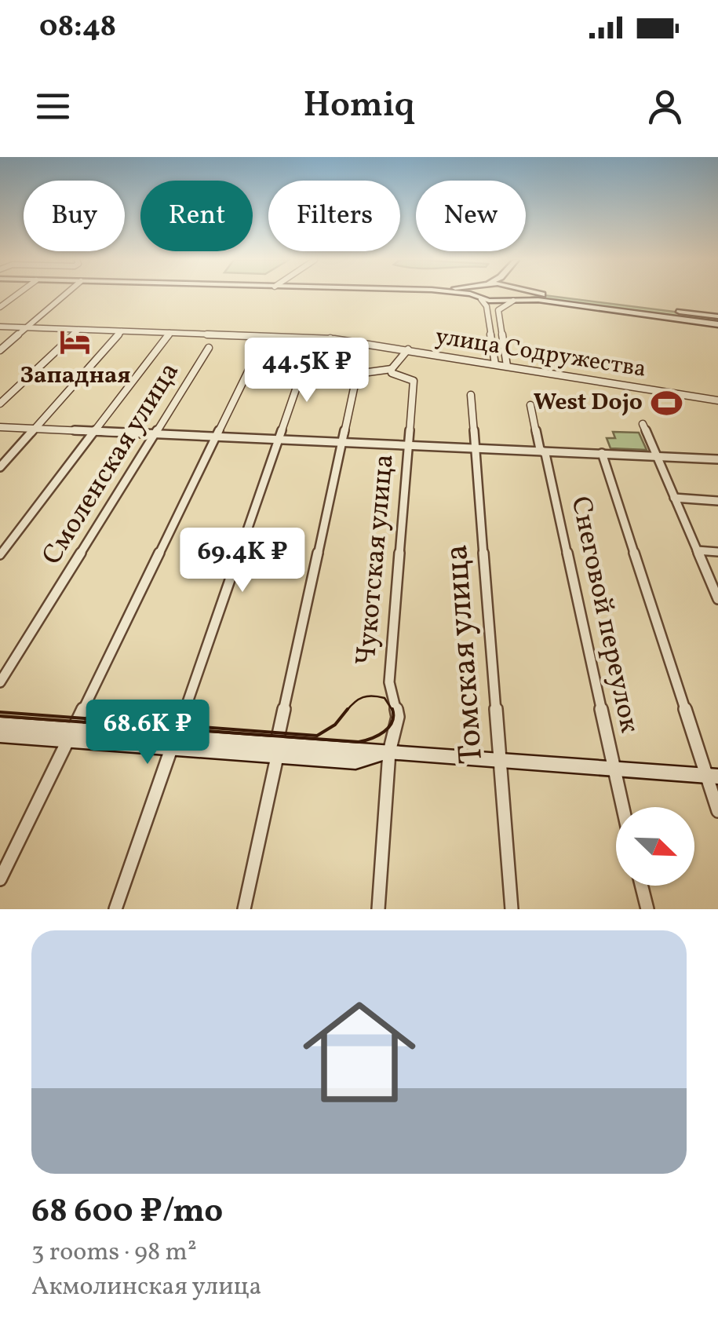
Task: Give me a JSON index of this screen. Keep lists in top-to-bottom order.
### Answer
{
  "streets": {
    "street": [
      "улица Содружества",
      "Смоленская улица",
      "Чукотская улица",
      "Снеговой переулок",
      "Томская улица"
    ]
  },
  "places": {
    "hotel": ["Западная"],
    "sports": ["West Dojo"]
  },
  "north": "bottom right",
  "page": {
    "status": "08:48",
    "header": "Homiq",
    "chip": [
      "Buy",
      "Rent",
      "Filters",
      "New"
    ],
    "price": ["44.5K ₽", "69.4K ₽", "68.6K ₽"],
    "list": [
      {
        "name": "68 600 ₽/mo",
        "note": "3 rooms · 98 m² · Акмолинская улица"
      }
    ]
  }
}
